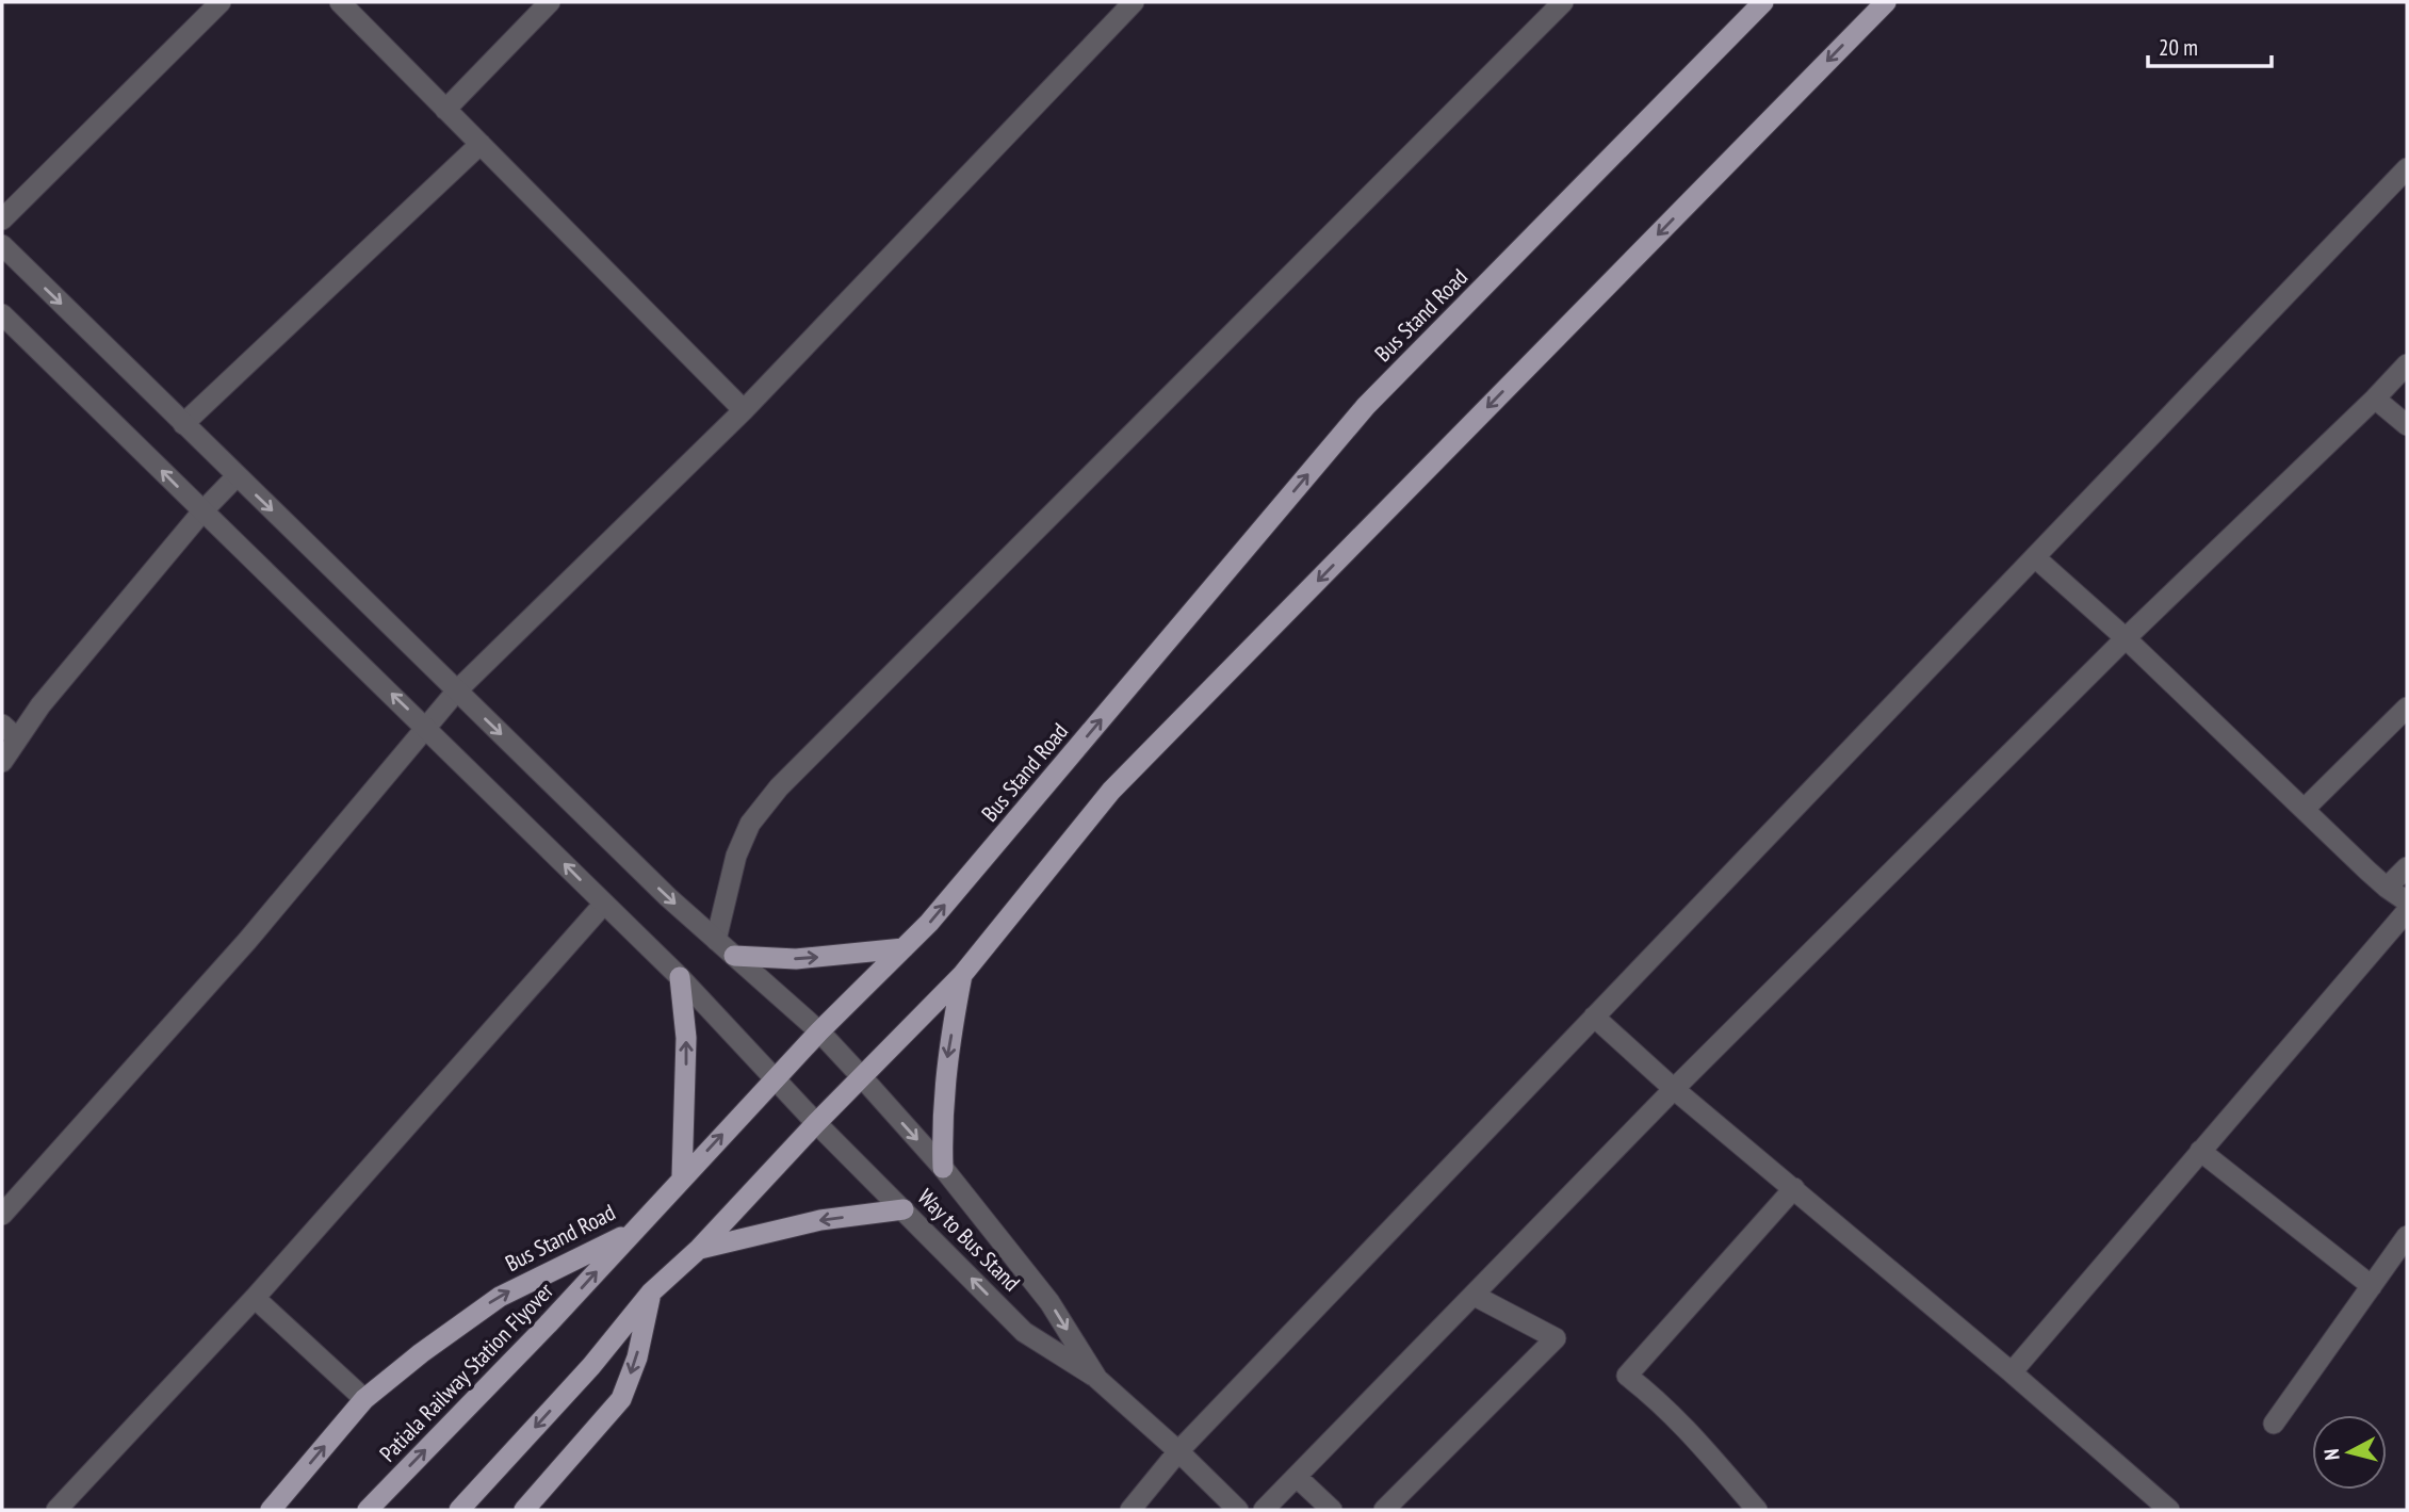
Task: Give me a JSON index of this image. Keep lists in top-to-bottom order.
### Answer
{
  "streets": {
    "main road": ["Bus Stand Road", "Patiala Railway Station Flyover"],
    "street": ["Way to Bus Stand"]
  },
  "crossings": [
    ["Bus Stand Road", "Way to Bus Stand"],
    ["Bus Stand Road", "Patiala Railway Station Flyover"]
  ],
  "scale_bar": "20 m",
  "north": "left"
}
